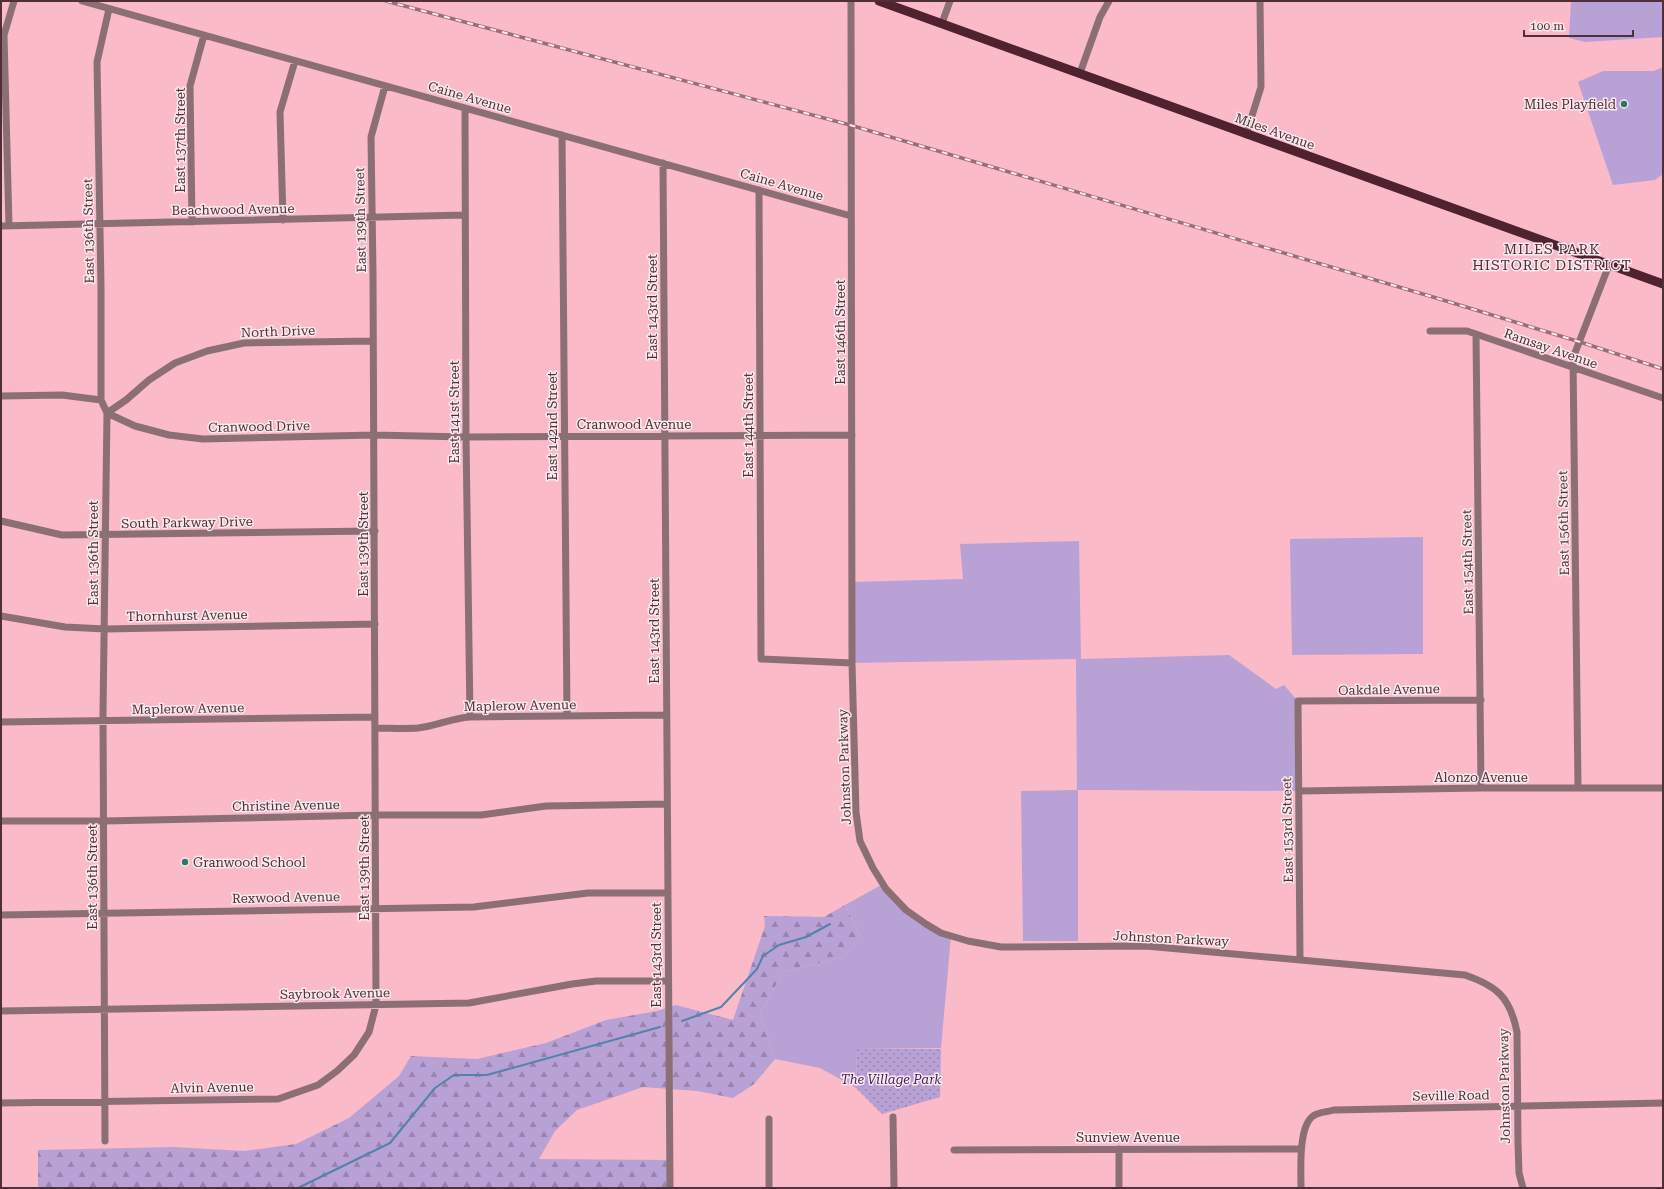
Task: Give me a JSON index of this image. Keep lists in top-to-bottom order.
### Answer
{
  "streets": {
    "main road": ["Miles Avenue"],
    "street": [
      "Caine Avenue",
      "East 137th Street",
      "Beachwood Avenue",
      "East 139th Street",
      "East 136th Street",
      "East 143rd Street",
      "North Drive",
      "East 146th Street",
      "Ramsay Avenue",
      "East 141st Street",
      "Cranwood Avenue",
      "East 144th Street",
      "Cranwood Drive",
      "East 142nd Street",
      "South Parkway Drive",
      "East 156th Street",
      "East 154th Street",
      "Thornhurst Avenue",
      "Oakdale Avenue",
      "Maplerow Avenue",
      "Johnston Parkway",
      "Alonzo Avenue",
      "Christine Avenue",
      "East 153rd Street",
      "Rexwood Avenue",
      "Saybrook Avenue",
      "Alvin Avenue",
      "Seville Road",
      "Sunview Avenue"
    ]
  },
  "crossings": [
    ["Caine Avenue", "East 137th Street"],
    ["Caine Avenue", "East 139th Street"],
    ["Caine Avenue", "East 136th Street"],
    ["Caine Avenue", "East 143rd Street"],
    ["Caine Avenue", "East 146th Street"],
    ["Caine Avenue", "East 141st Street"],
    ["Caine Avenue", "East 144th Street"],
    ["Caine Avenue", "East 142nd Street"],
    ["Miles Avenue", "East 156th Street"],
    ["East 137th Street", "Beachwood Avenue"],
    ["Beachwood Avenue", "East 139th Street"],
    ["Beachwood Avenue", "East 136th Street"],
    ["Beachwood Avenue", "East 141st Street"],
    ["East 139th Street", "North Drive"],
    ["East 139th Street", "Cranwood Drive"],
    ["East 139th Street", "South Parkway Drive"],
    ["East 139th Street", "Thornhurst Avenue"],
    ["East 139th Street", "Maplerow Avenue"],
    ["East 139th Street", "Christine Avenue"],
    ["East 139th Street", "Rexwood Avenue"],
    ["East 139th Street", "Saybrook Avenue"],
    ["East 139th Street", "Alvin Avenue"],
    ["East 136th Street", "North Drive"],
    ["East 136th Street", "Cranwood Drive"],
    ["East 136th Street", "South Parkway Drive"],
    ["East 136th Street", "Thornhurst Avenue"],
    ["East 136th Street", "Maplerow Avenue"],
    ["East 136th Street", "Christine Avenue"],
    ["East 136th Street", "Rexwood Avenue"],
    ["East 136th Street", "Saybrook Avenue"],
    ["East 136th Street", "Alvin Avenue"],
    ["East 143rd Street", "Cranwood Avenue"],
    ["East 143rd Street", "Maplerow Avenue"],
    ["East 143rd Street", "Christine Avenue"],
    ["East 143rd Street", "Rexwood Avenue"],
    ["East 143rd Street", "Saybrook Avenue"],
    ["North Drive", "Cranwood Drive"],
    ["East 146th Street", "Cranwood Avenue"],
    ["East 146th Street", "East 144th Street"],
    ["East 146th Street", "Johnston Parkway"],
    ["Ramsay Avenue", "East 156th Street"],
    ["Ramsay Avenue", "East 154th Street"],
    ["East 141st Street", "Cranwood Avenue"],
    ["East 141st Street", "Maplerow Avenue"],
    ["Cranwood Avenue", "East 144th Street"],
    ["Cranwood Avenue", "Cranwood Drive"],
    ["Cranwood Avenue", "East 142nd Street"],
    ["East 144th Street", "Johnston Parkway"],
    ["East 142nd Street", "Maplerow Avenue"],
    ["East 156th Street", "Alonzo Avenue"],
    ["East 154th Street", "Oakdale Avenue"],
    ["East 154th Street", "Alonzo Avenue"],
    ["Oakdale Avenue", "East 153rd Street"],
    ["Johnston Parkway", "East 153rd Street"],
    ["Johnston Parkway", "Seville Road"],
    ["Alonzo Avenue", "East 153rd Street"],
    ["Saybrook Avenue", "Alvin Avenue"],
    ["Seville Road", "Sunview Avenue"]
  ],
  "districts": ["MILES PARK HISTORIC DISTRICT"],
  "parks": ["The Village Park"],
  "places": ["Miles Playfield", "Granwood School"],
  "scale_bar": "100 m"
}
